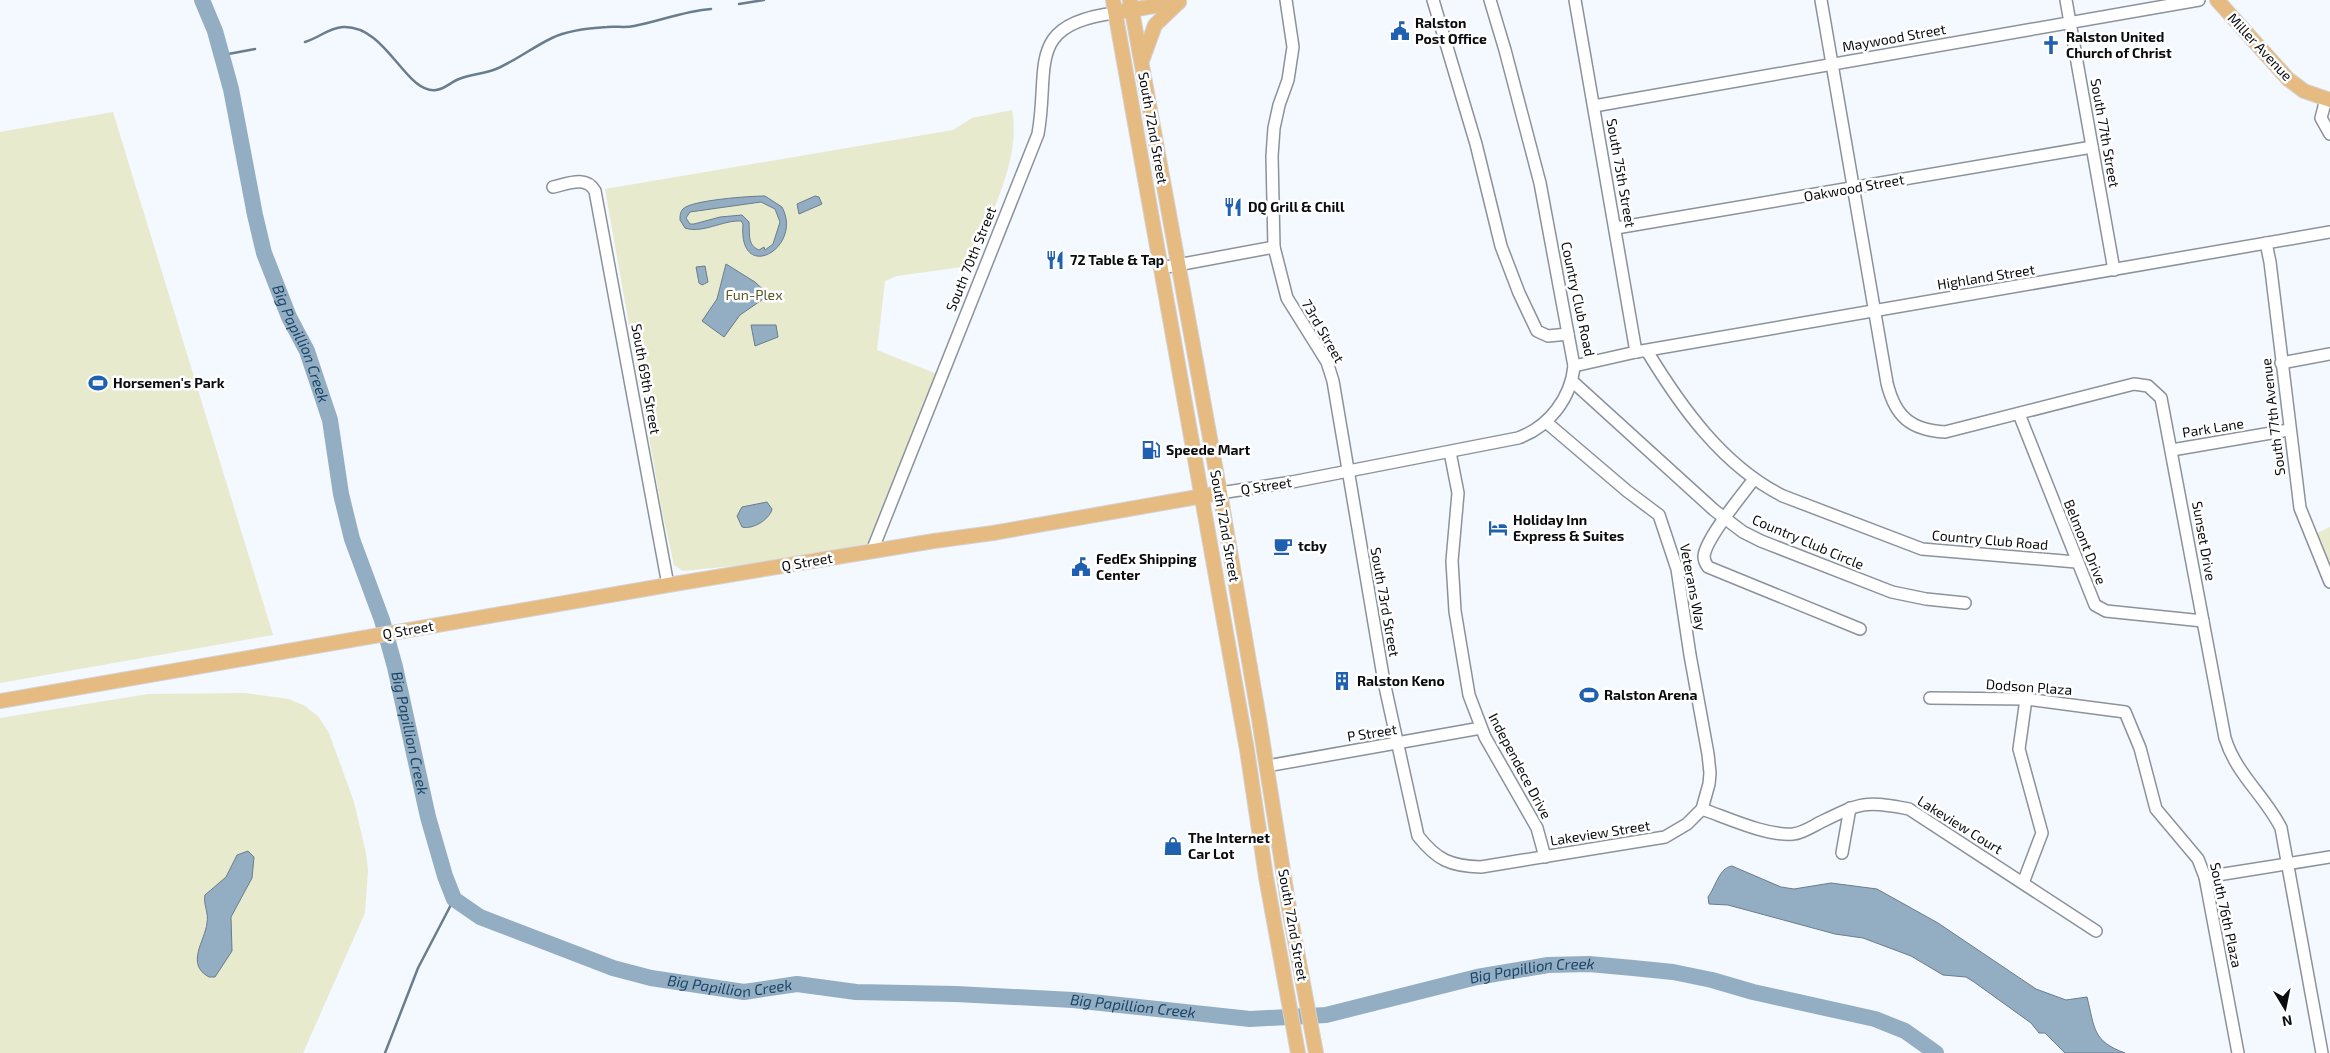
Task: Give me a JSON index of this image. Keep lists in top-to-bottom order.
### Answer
{
  "streets": {
    "main road": ["Miller Avenue", "South 72nd Street", "Q Street"],
    "street": [
      "Maywood Street",
      "South 77th Street",
      "South 75th Street",
      "Oakwood Street",
      "South 70th Street",
      "Highland Street",
      "Country Club Road",
      "73rd Street",
      "South 69th Street",
      "South 77th Avenue",
      "Park Lane",
      "Sunset Drive",
      "Country Club Circle",
      "Belmont Drive",
      "Veterans Way",
      "South 73rd Street",
      "Dodson Plaza",
      "P Street",
      "Independece Drive",
      "Lakeview Court",
      "Lakeview Street",
      "South 76th Plaza"
    ]
  },
  "crossings": [
    ["Maywood Street", "South 77th Street"],
    ["Maywood Street", "South 75th Street"],
    ["Maywood Street", "Sunset Drive"],
    ["South 72nd Street", "South 70th Street"],
    ["South 72nd Street", "Q Street"],
    ["South 72nd Street", "P Street"],
    ["South 77th Street", "Oakwood Street"],
    ["South 77th Street", "Highland Street"],
    ["South 75th Street", "Oakwood Street"],
    ["South 75th Street", "Highland Street"],
    ["South 75th Street", "Country Club Road"],
    ["Oakwood Street", "Sunset Drive"],
    ["South 70th Street", "Q Street"],
    ["Highland Street", "Country Club Road"],
    ["Highland Street", "South 77th Avenue"],
    ["Highland Street", "Sunset Drive"],
    ["Country Club Road", "Q Street"],
    ["Country Club Road", "Belmont Drive"],
    ["73rd Street", "Q Street"],
    ["73rd Street", "South 73rd Street"],
    ["South 69th Street", "Q Street"],
    ["South 77th Avenue", "Park Lane"],
    ["Park Lane", "Sunset Drive"],
    ["Q Street", "Country Club Circle"],
    ["Q Street", "Veterans Way"],
    ["Q Street", "South 73rd Street"],
    ["Q Street", "Independece Drive"],
    ["Sunset Drive", "Belmont Drive"],
    ["Veterans Way", "Lakeview Court"],
    ["Veterans Way", "Lakeview Street"],
    ["South 73rd Street", "P Street"],
    ["South 73rd Street", "Lakeview Street"],
    ["Dodson Plaza", "South 76th Plaza"],
    ["P Street", "Independece Drive"],
    ["Independece Drive", "Lakeview Street"],
    ["Lakeview Court", "Lakeview Street"]
  ],
  "water": ["Big Papillion Creek"],
  "parks": ["Fun-Plex"],
  "places": {
    "public building": ["Ralston Post Office", "FedEx Shipping Center"],
    "church": ["Ralston United Church of Christ"],
    "restaurant": ["DQ Grill & Chill", "72 Table & Tap"],
    "sports": ["Horsemen's Park", "Ralston Arena"],
    "fuel station": ["Speede Mart"],
    "hotel": ["Holiday Inn Express & Suites"],
    "cafe": ["tcby"],
    "building": ["Ralston Keno"],
    "shop": ["The Internet Car Lot"]
  },
  "north": "bottom"
}
